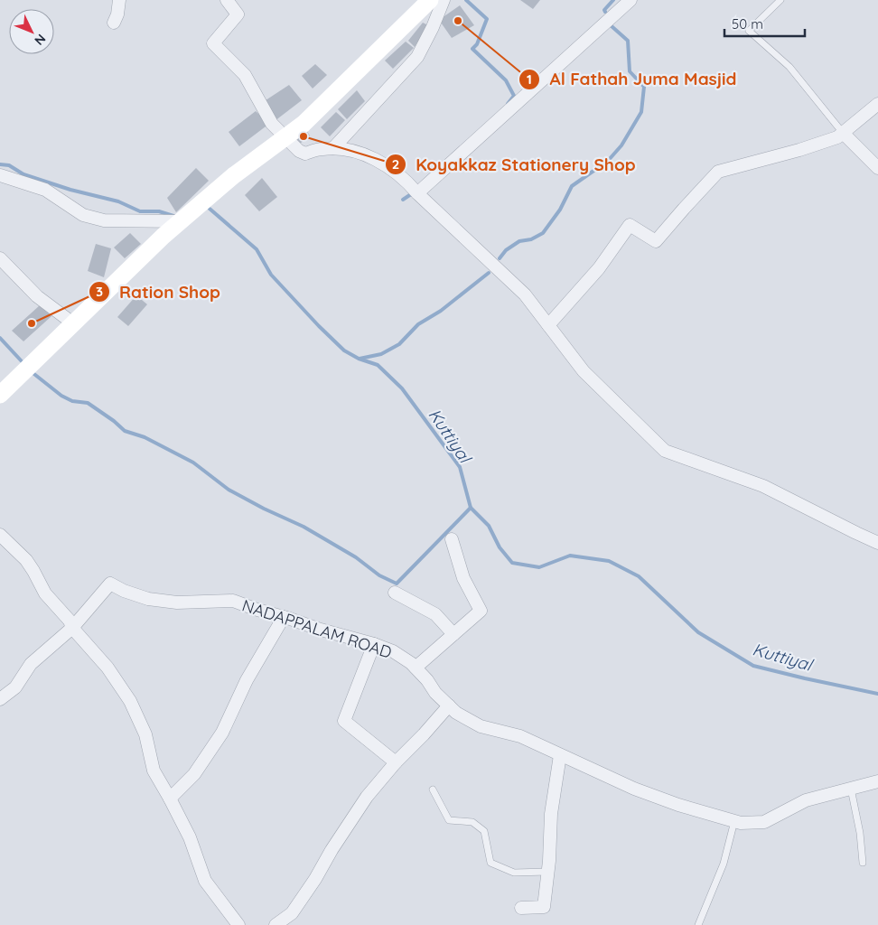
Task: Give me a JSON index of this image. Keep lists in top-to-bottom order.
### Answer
{
  "streets": {
    "street": ["NADAPPALAM ROAD"]
  },
  "water": ["Kuttiyal"],
  "places": ["Al Fathah Juma Masjid", "Koyakkaz Stationery Shop", "Ration Shop"],
  "scale_bar": "50 m",
  "north": "bottom right"
}
